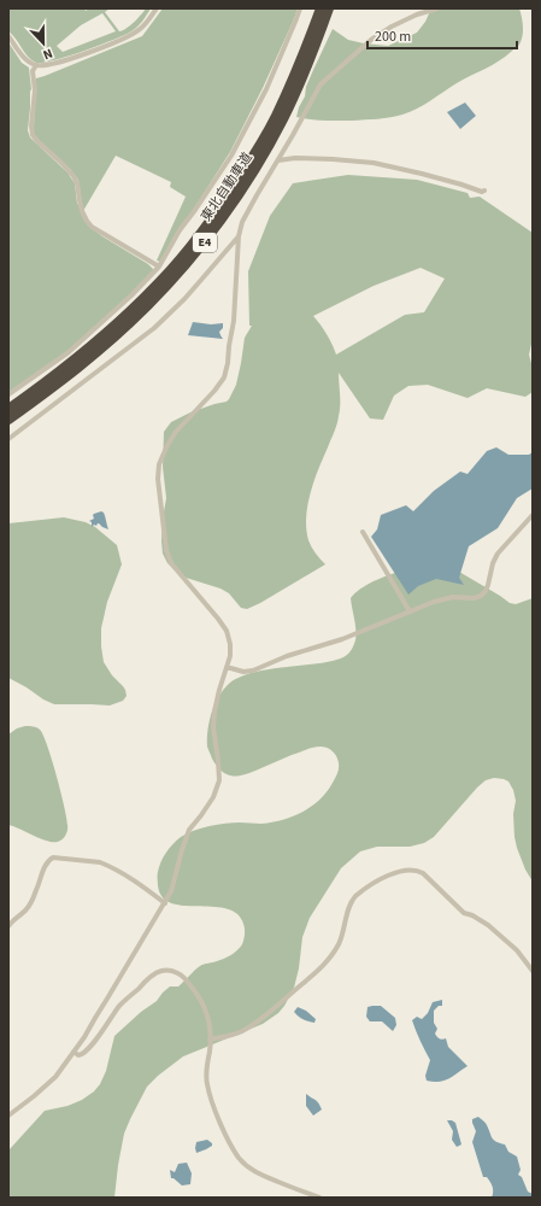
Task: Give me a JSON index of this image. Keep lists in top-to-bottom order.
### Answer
{
  "streets": {
    "highway": ["東北自動車道", "E4"]
  },
  "scale_bar": "200 m",
  "north": "bottom"
}
